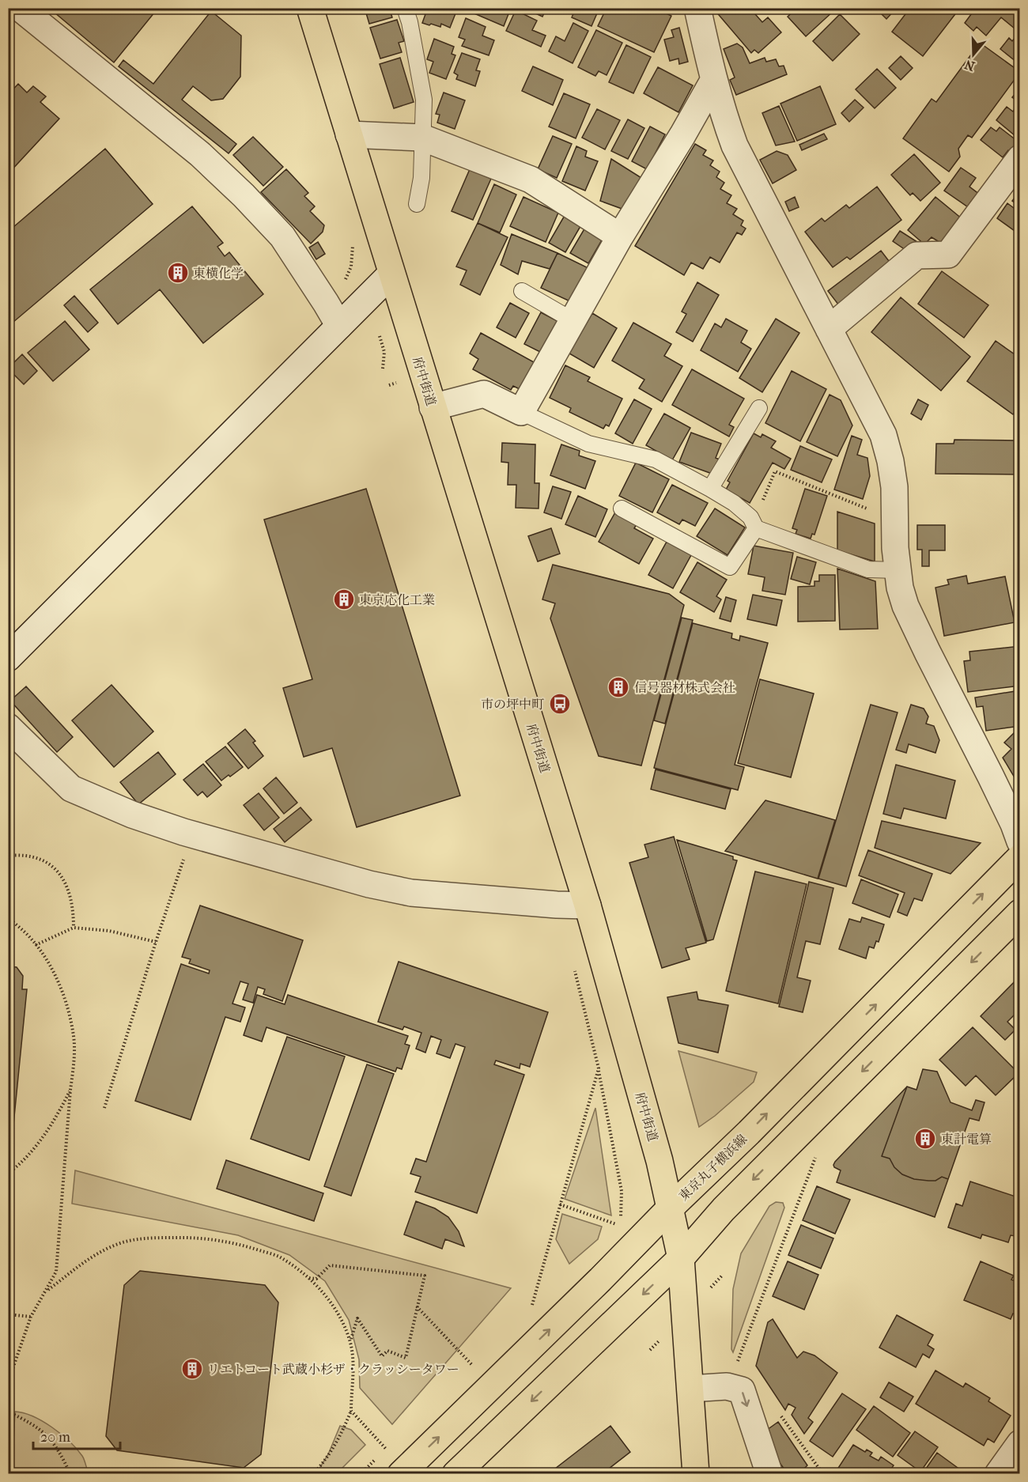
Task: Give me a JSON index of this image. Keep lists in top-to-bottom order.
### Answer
{
  "streets": {
    "main road": ["府中街道", "東京丸子横浜線"]
  },
  "crossings": [
    ["府中街道", "東京丸子横浜線"]
  ],
  "places": {
    "building": [
      "東横化学",
      "東京応化工業",
      "信号器材株式会社",
      "東計電算",
      "リエトコート武蔵小杉ザ・クラッシータワー"
    ],
    "bus stop": ["市の坪中町"]
  },
  "scale_bar": "20 m",
  "north": "bottom"
}
